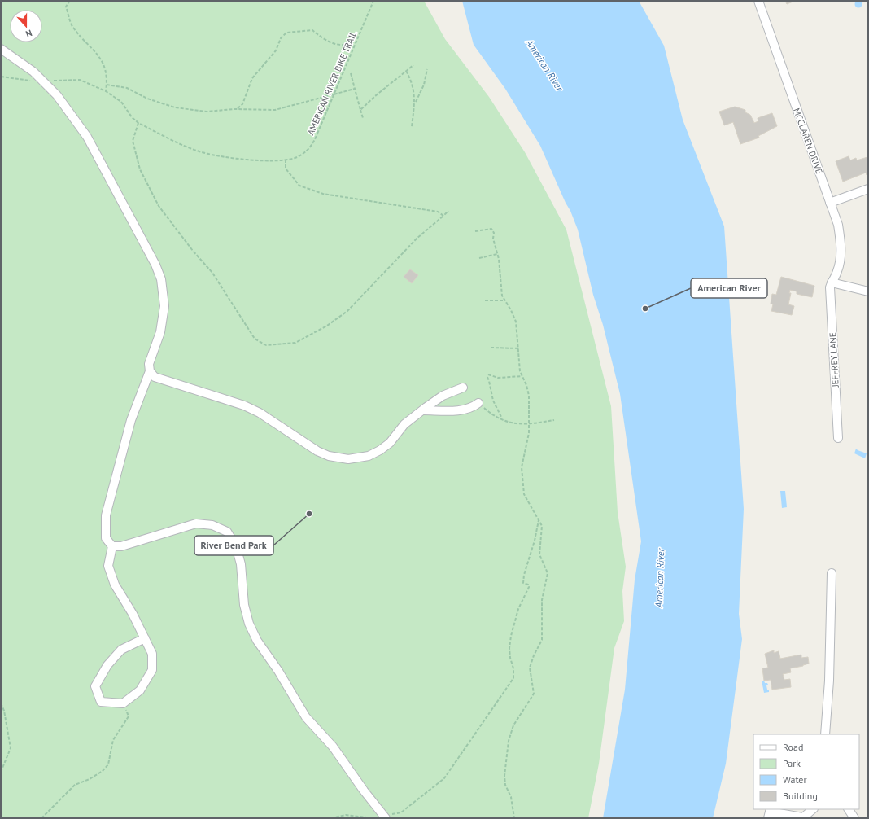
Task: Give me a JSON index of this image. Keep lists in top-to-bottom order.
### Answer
{
  "streets": {
    "street": ["MCCLAREN DRIVE", "JEFFREY LANE"],
    "path": ["AMERICAN RIVER BIKE TRAIL"]
  },
  "crossings": [
    ["MCCLAREN DRIVE", "JEFFREY LANE"]
  ],
  "water": ["American River"],
  "places": ["American River", "River Bend Park"],
  "legend": [
    "Road",
    "Park",
    "Water",
    "Building"
  ],
  "north": "bottom"
}
